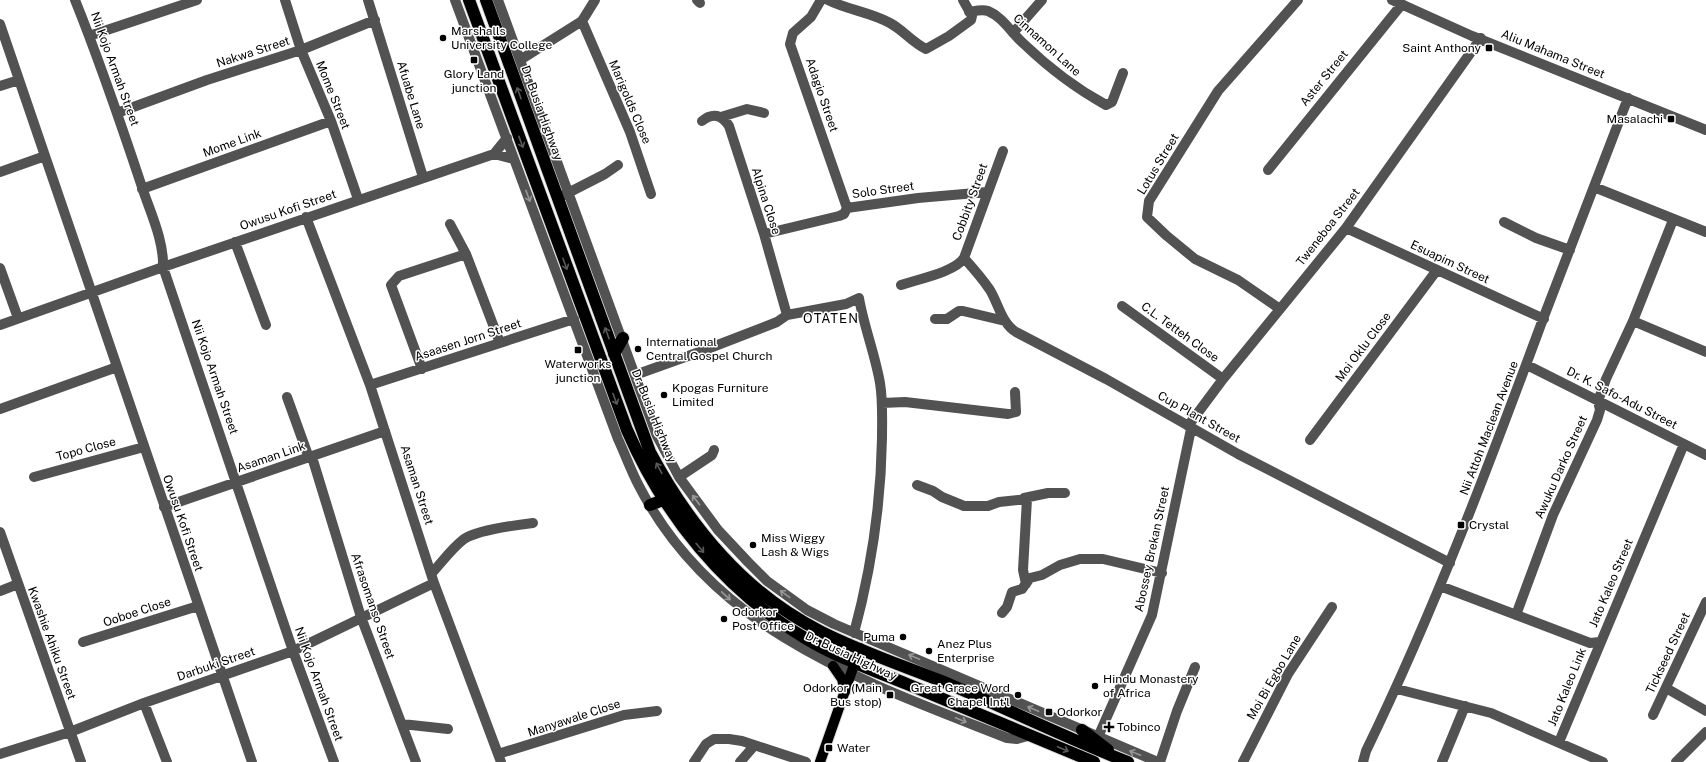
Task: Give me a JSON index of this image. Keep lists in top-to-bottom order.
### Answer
{
  "streets": {
    "highway": ["Dr. Busia Highway"],
    "street": [
      "Cinnamon Lane",
      "Nakwa Street",
      "Aliu Mahama Street",
      "Nii Kojo Armah Street",
      "Aster Street",
      "Mome Street",
      "Afuabe Lane",
      "Adagio Street",
      "Marigolds Close",
      "Mome Link",
      "Lotus Street",
      "Solo Street",
      "Alpina Close",
      "Cobbity Street",
      "Owusu Kofi Street",
      "Tweneboa Street",
      "Esuapim Street",
      "C.L. Tetteh Close",
      "Asaasen Jorn Street",
      "Moi Oklu Close",
      "Dr. K. Safo-Adu Street",
      "Cup Plant Street",
      "Nii Attoh Maclean Avenue",
      "Topo Close",
      "Asaman Link",
      "Awuku Darko Street",
      "Asaman Street",
      "Abossey Brekan Street",
      "Jato Kaleo Street",
      "Afrasomanso Street",
      "Ooboe Close",
      "Kwashie Ahiku Street",
      "Tickseed Street",
      "Darbuki Street",
      "Moi Bi Egbo Lane",
      "Jato Kaleo Link",
      "Manyawale Close"
    ]
  },
  "crossings": [
    ["Nakwa Street", "Nii Kojo Armah Street"],
    ["Nakwa Street", "Mome Street"],
    ["Nakwa Street", "Afuabe Lane"],
    ["Aliu Mahama Street", "Aster Street"],
    ["Aliu Mahama Street", "Tweneboa Street"],
    ["Aliu Mahama Street", "Nii Attoh Maclean Avenue"],
    ["Nii Kojo Armah Street", "Mome Link"],
    ["Nii Kojo Armah Street", "Owusu Kofi Street"],
    ["Nii Kojo Armah Street", "Asaman Link"],
    ["Nii Kojo Armah Street", "Darbuki Street"],
    ["Mome Street", "Mome Link"],
    ["Mome Street", "Owusu Kofi Street"],
    ["Afuabe Lane", "Owusu Kofi Street"],
    ["Adagio Street", "Solo Street"],
    ["Dr. Busia Highway", "Asaasen Jorn Street"],
    ["Dr. Busia Highway", "Abossey Brekan Street"],
    ["Lotus Street", "Tweneboa Street"],
    ["Solo Street", "Alpina Close"],
    ["Solo Street", "Cobbity Street"],
    ["Cobbity Street", "Cup Plant Street"],
    ["Owusu Kofi Street", "Topo Close"],
    ["Owusu Kofi Street", "Asaman Link"],
    ["Owusu Kofi Street", "Asaman Street"],
    ["Owusu Kofi Street", "Ooboe Close"],
    ["Owusu Kofi Street", "Darbuki Street"],
    ["Tweneboa Street", "Esuapim Street"],
    ["Tweneboa Street", "C.L. Tetteh Close"],
    ["Tweneboa Street", "Cup Plant Street"],
    ["Tweneboa Street", "Abossey Brekan Street"],
    ["Esuapim Street", "Moi Oklu Close"],
    ["Esuapim Street", "Nii Attoh Maclean Avenue"],
    ["Asaasen Jorn Street", "Asaman Street"],
    ["Dr. K. Safo-Adu Street", "Nii Attoh Maclean Avenue"],
    ["Dr. K. Safo-Adu Street", "Awuku Darko Street"],
    ["Dr. K. Safo-Adu Street", "Jato Kaleo Street"],
    ["Cup Plant Street", "Nii Attoh Maclean Avenue"],
    ["Cup Plant Street", "Abossey Brekan Street"],
    ["Nii Attoh Maclean Avenue", "Jato Kaleo Street"],
    ["Asaman Link", "Asaman Street"],
    ["Asaman Link", "Afrasomanso Street"],
    ["Awuku Darko Street", "Jato Kaleo Street"],
    ["Asaman Street", "Darbuki Street"],
    ["Asaman Street", "Manyawale Close"],
    ["Jato Kaleo Street", "Jato Kaleo Link"],
    ["Afrasomanso Street", "Darbuki Street"],
    ["Kwashie Ahiku Street", "Darbuki Street"]
  ],
  "districts": ["OTATEN"],
  "places": {
    "other": [
      "Marshalls University College",
      "International Central Gospel Church",
      "Kpogas Furniture Limited",
      "Miss Wiggy Lash & Wigs",
      "Odorkor Post Office",
      "Puma",
      "Anez Plus Enterprise",
      "Hindu Monastery of Africa",
      "Great Grace Word Chapel Int'l"
    ],
    "transit": [
      "Saint Anthony",
      "Glory Land junction",
      "Masalachi",
      "Waterworks junction",
      "Crystal",
      "Odorkor (Main Bus stop)",
      "Odorkor",
      "Water"
    ],
    "health": ["Tobinco"]
  }
}
